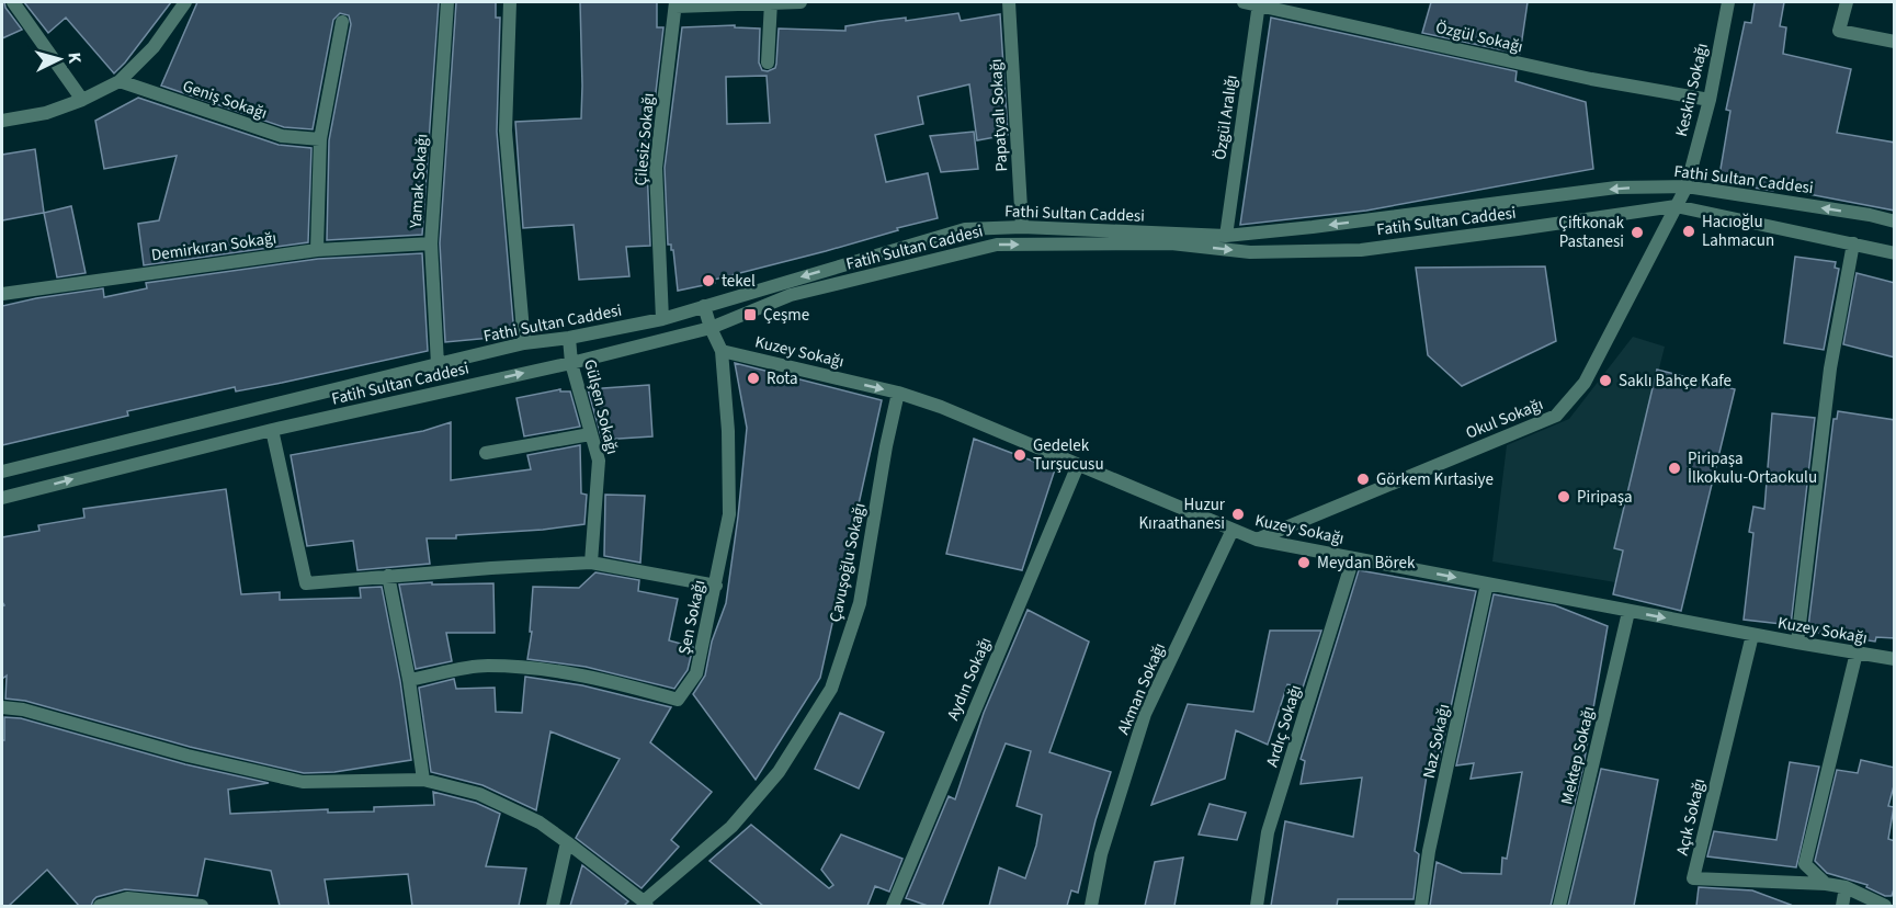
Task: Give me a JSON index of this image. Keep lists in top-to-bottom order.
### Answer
{
  "streets": {
    "street": [
      "Özgül Sokağı",
      "Keskin Sokağı",
      "Geniş Sokağı",
      "Papatyalı Sokağı",
      "Özgül Aralığı",
      "Çilesiz Sokağı",
      "Fathi Sultan Caddesi",
      "Yamak Sokağı",
      "Fatih Sultan Caddesi",
      "Demirkıran Sokağı",
      "Kuzey Sokağı",
      "Gülşen Sokağı",
      "Okul Sokağı",
      "Çavuşoğlu Sokağı",
      "Şen Sokağı",
      "Aydın Sokağı",
      "Akman Sokağı",
      "Ardıç Sokağı",
      "Naz Sokağı",
      "Mektep Sokağı",
      "Açık Sokağı"
    ]
  },
  "crossings": [
    ["Özgül Sokağı", "Keskin Sokağı"],
    ["Özgül Sokağı", "Özgül Aralığı"],
    ["Keskin Sokağı", "Fathi Sultan Caddesi"],
    ["Keskin Sokağı", "Okul Sokağı"],
    ["Papatyalı Sokağı", "Fathi Sultan Caddesi"],
    ["Özgül Aralığı", "Fathi Sultan Caddesi"],
    ["Çilesiz Sokağı", "Fathi Sultan Caddesi"],
    ["Fathi Sultan Caddesi", "Yamak Sokağı"],
    ["Fathi Sultan Caddesi", "Gülşen Sokağı"],
    ["Fathi Sultan Caddesi", "Okul Sokağı"],
    ["Fathi Sultan Caddesi", "Şen Sokağı"],
    ["Yamak Sokağı", "Demirkıran Sokağı"],
    ["Fatih Sultan Caddesi", "Gülşen Sokağı"],
    ["Fatih Sultan Caddesi", "Okul Sokağı"],
    ["Fatih Sultan Caddesi", "Şen Sokağı"],
    ["Kuzey Sokağı", "Okul Sokağı"],
    ["Kuzey Sokağı", "Çavuşoğlu Sokağı"],
    ["Kuzey Sokağı", "Şen Sokağı"],
    ["Kuzey Sokağı", "Aydın Sokağı"],
    ["Kuzey Sokağı", "Akman Sokağı"],
    ["Kuzey Sokağı", "Ardıç Sokağı"],
    ["Kuzey Sokağı", "Naz Sokağı"],
    ["Kuzey Sokağı", "Mektep Sokağı"],
    ["Kuzey Sokağı", "Açık Sokağı"]
  ],
  "one_way": ["Fathi Sultan Caddesi", "Fatih Sultan Caddesi", "Kuzey Sokağı"],
  "places": {
    "other": [
      "Hacıoğlu Lahmacun",
      "Çiftkonak Pastanesi",
      "tekel",
      "Rota",
      "Saklı Bahçe Kafe",
      "Gedelek Turşucusu",
      "Piripaşa İlkokulu-Ortaokulu",
      "Görkem Kırtasiye",
      "Piripaşa",
      "Huzur Kıraathanesi",
      "Meydan Börek"
    ],
    "transit": ["Çeşme"]
  },
  "north": "right"
}
